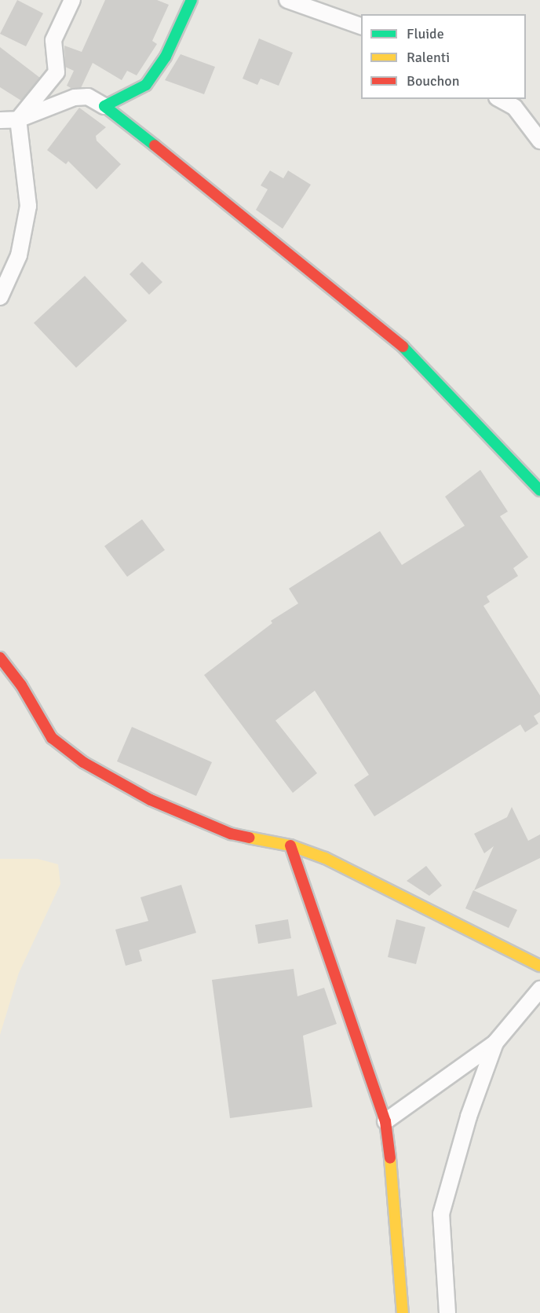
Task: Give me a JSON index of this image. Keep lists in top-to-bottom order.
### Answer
{
  "legend": ["Fluide", "Ralenti", "Bouchon"]
}
